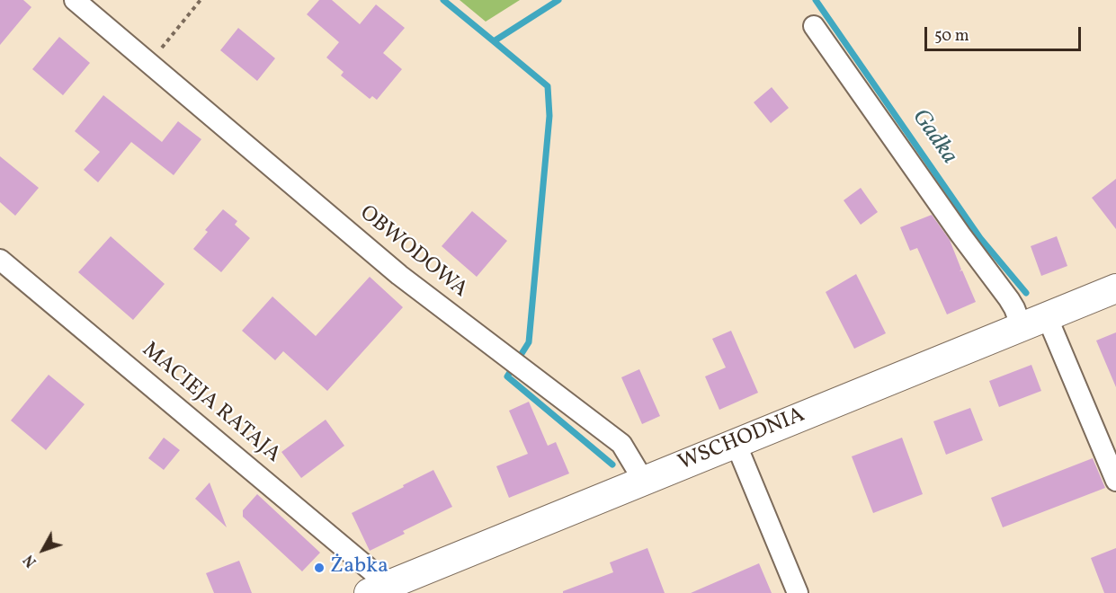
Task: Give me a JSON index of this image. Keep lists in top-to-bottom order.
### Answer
{
  "streets": {
    "street": ["OBWODOWA", "MACIEJA RATAJA", "WSCHODNIA"]
  },
  "crossings": [
    ["OBWODOWA", "WSCHODNIA"],
    ["MACIEJA RATAJA", "WSCHODNIA"]
  ],
  "water": ["Gadka"],
  "places": ["Żabka"],
  "scale_bar": "50 m",
  "north": "bottom left"
}
